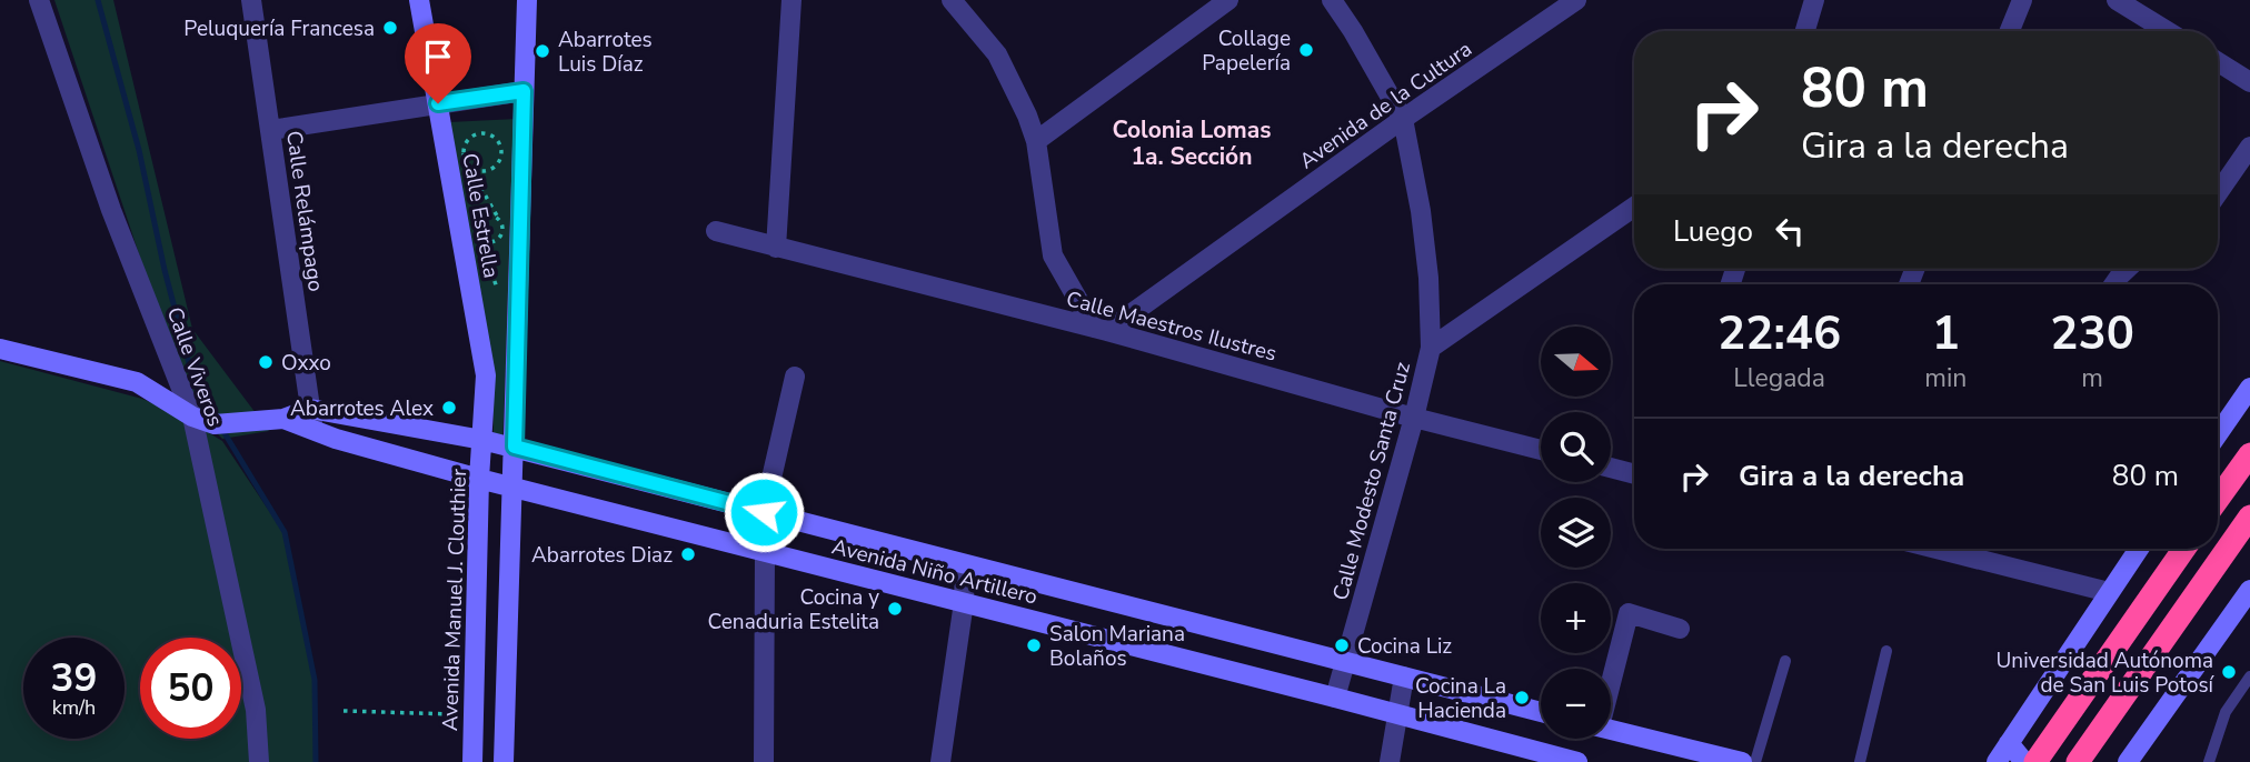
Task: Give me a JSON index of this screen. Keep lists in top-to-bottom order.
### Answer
{
  "streets": {
    "main road": ["Calle Estrella", "Avenida Niño Artillero", "Avenida Manuel J. Clouthier"],
    "street": [
      "Avenida de la Cultura",
      "Calle Relámpago",
      "Calle Maestros Ilustres",
      "Calle Viveros",
      "Calle Modesto Santa Cruz"
    ]
  },
  "crossings": [
    ["Avenida de la Cultura", "Calle Maestros Ilustres"],
    ["Calle Relámpago", "Avenida Niño Artillero"],
    ["Calle Estrella", "Avenida Niño Artillero"],
    ["Calle Estrella", "Avenida Manuel J. Clouthier"],
    ["Calle Maestros Ilustres", "Calle Modesto Santa Cruz"],
    ["Calle Viveros", "Avenida Niño Artillero"],
    ["Calle Modesto Santa Cruz", "Avenida Niño Artillero"],
    ["Avenida Niño Artillero", "Avenida Manuel J. Clouthier"]
  ],
  "districts": ["Colonia Lomas 1a. Sección"],
  "places": [
    "Peluquería Francesa",
    "Collage Papelería",
    "Abarrotes Luis Díaz",
    "Oxxo",
    "Abarrotes Alex",
    "Abarrotes Diaz",
    "Cocina y Cenaduria Estelita",
    "Salon Mariana Bolaños",
    "Cocina Liz",
    "Universidad Autónoma de San Luis Potosí",
    "Cocina La Hacienda"
  ],
  "north": "right",
  "page": {
    "turn": ["80 m", "Gira a la derecha"],
    "then": "Luego",
    "eta": [
      "22:46",
      "Llegada",
      "1",
      "min",
      "230",
      "m"
    ],
    "map_buttons": ["+", "−"],
    "list": [
      {
        "name": "Gira a la derecha",
        "value": "80 m"
      }
    ],
    "speed": "39 km/h",
    "limit": "50"
  }
}
